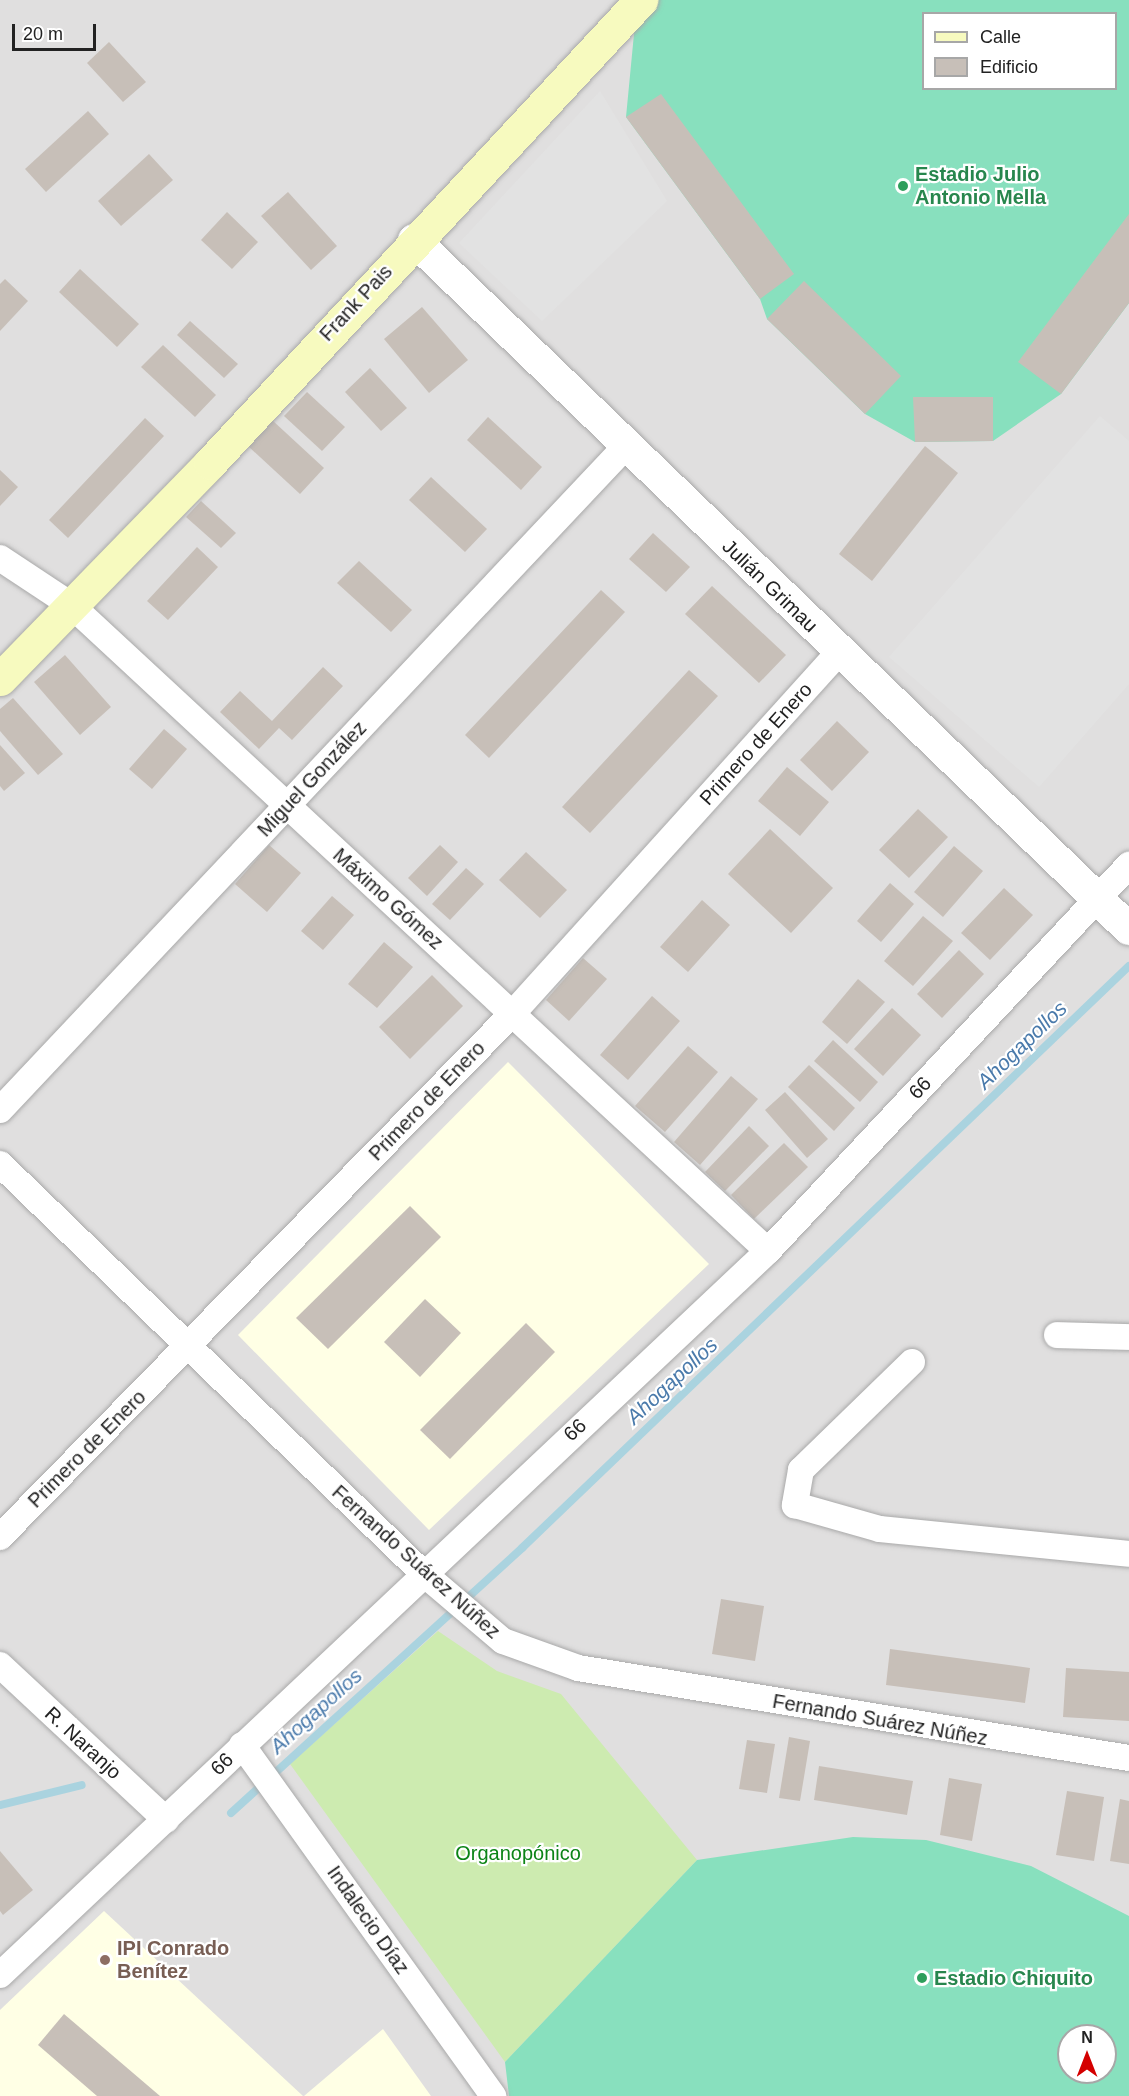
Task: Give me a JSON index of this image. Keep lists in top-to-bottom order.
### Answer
{
  "streets": {
    "main road": ["Frank Pais"],
    "street": [
      "Julián Grimau",
      "Primero de Enero",
      "Miguel González",
      "Máximo Gómez",
      "66",
      "Fernando Suárez Núñez",
      "R. Naranjo",
      "Indalecio Díaz"
    ]
  },
  "crossings": [
    ["Frank Pais", "Julián Grimau"],
    ["Frank Pais", "Máximo Gómez"],
    ["Julián Grimau", "Primero de Enero"],
    ["Julián Grimau", "Miguel González"],
    ["Julián Grimau", "66"],
    ["Primero de Enero", "Máximo Gómez"],
    ["Primero de Enero", "Fernando Suárez Núñez"],
    ["Miguel González", "Máximo Gómez"],
    ["Máximo Gómez", "66"],
    ["66", "Fernando Suárez Núñez"],
    ["66", "R. Naranjo"],
    ["66", "Indalecio Díaz"]
  ],
  "water": ["Ahogapollos"],
  "parks": ["Organopónico"],
  "places": ["Estadio Julio Antonio Mella", "IPI Conrado Benítez", "Estadio Chiquito"],
  "legend": ["Calle", "Edificio"],
  "scale_bar": "20 m",
  "north": "top"
}
